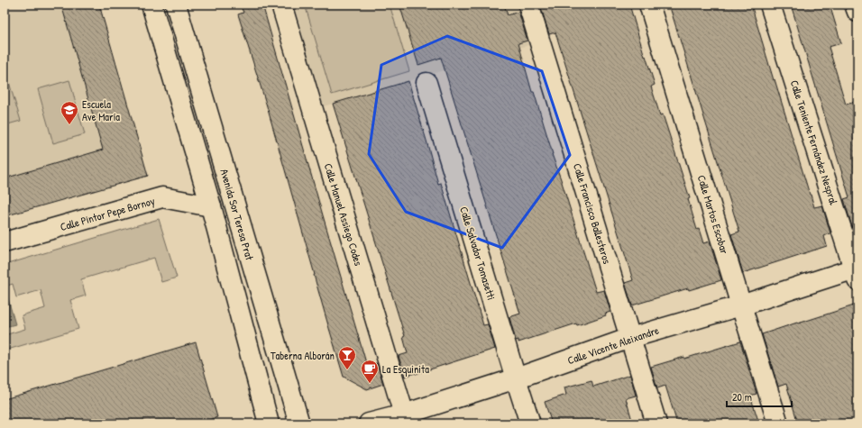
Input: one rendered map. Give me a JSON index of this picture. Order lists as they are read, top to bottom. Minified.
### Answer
{"streets":{"street":["Calle Teniente Fernández Nespral","Calle Pintor Pepe Bornoy","Calle Francisco Ballesteros","Avenida Sor Teresa Prat","Calle Manuel Assiego Codes","Calle Martos Escobar","Calle Salvador Tomasetti","Calle Vicente Aleixandre"]},"crossings":[["Calle Teniente Fernández Nespral","Calle Vicente Aleixandre"],["Calle Francisco Ballesteros","Calle Vicente Aleixandre"],["Calle Manuel Assiego Codes","Calle Vicente Aleixandre"],["Calle Martos Escobar","Calle Vicente Aleixandre"],["Calle Salvador Tomasetti","Calle Vicente Aleixandre"]],"places":{"school or university":["Escuela Ave María"],"bar":["Taberna Alborán"],"cafe":["La Esquinita"]},"scale_bar":"20 m"}
